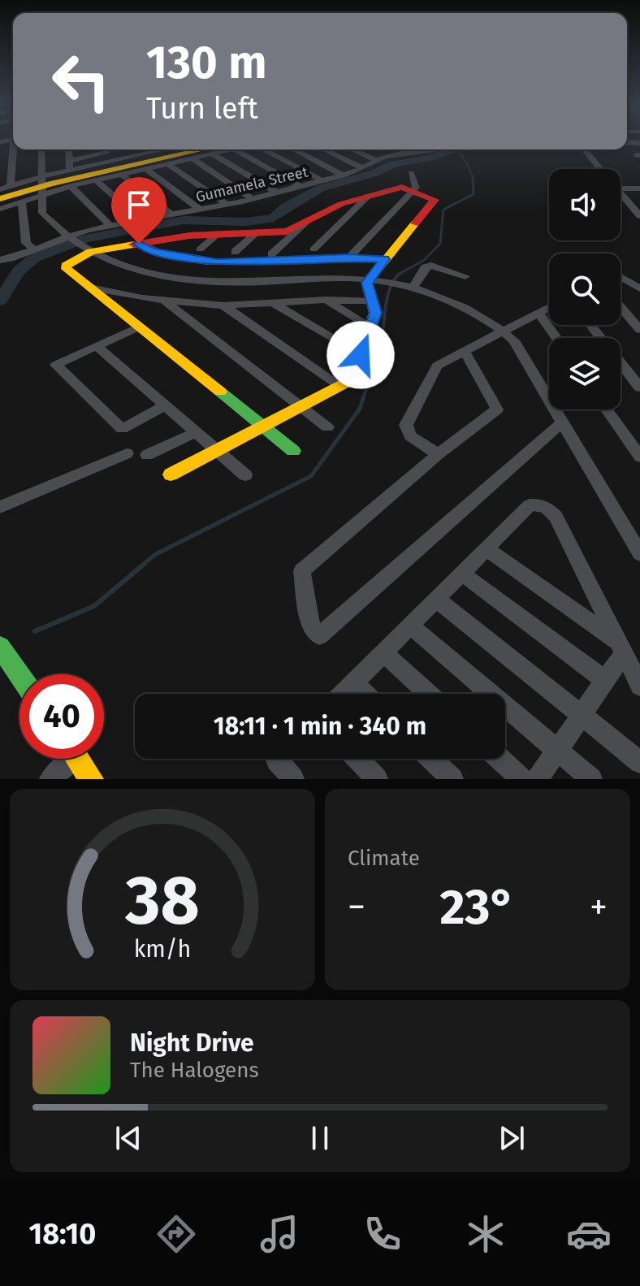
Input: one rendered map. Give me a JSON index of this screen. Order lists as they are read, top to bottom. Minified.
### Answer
{"streets":{"street":["Gumamela Street"]},"page":{"turn":["130 m","Turn left"],"limit":"40","trip":"18:11 · 1 min · 340 m","tile":"Climate","heat":["−","23°","+"],"song":["Night Drive","The Halogens"],"tabs":"18:10","gauge":["38","km/h"]}}
